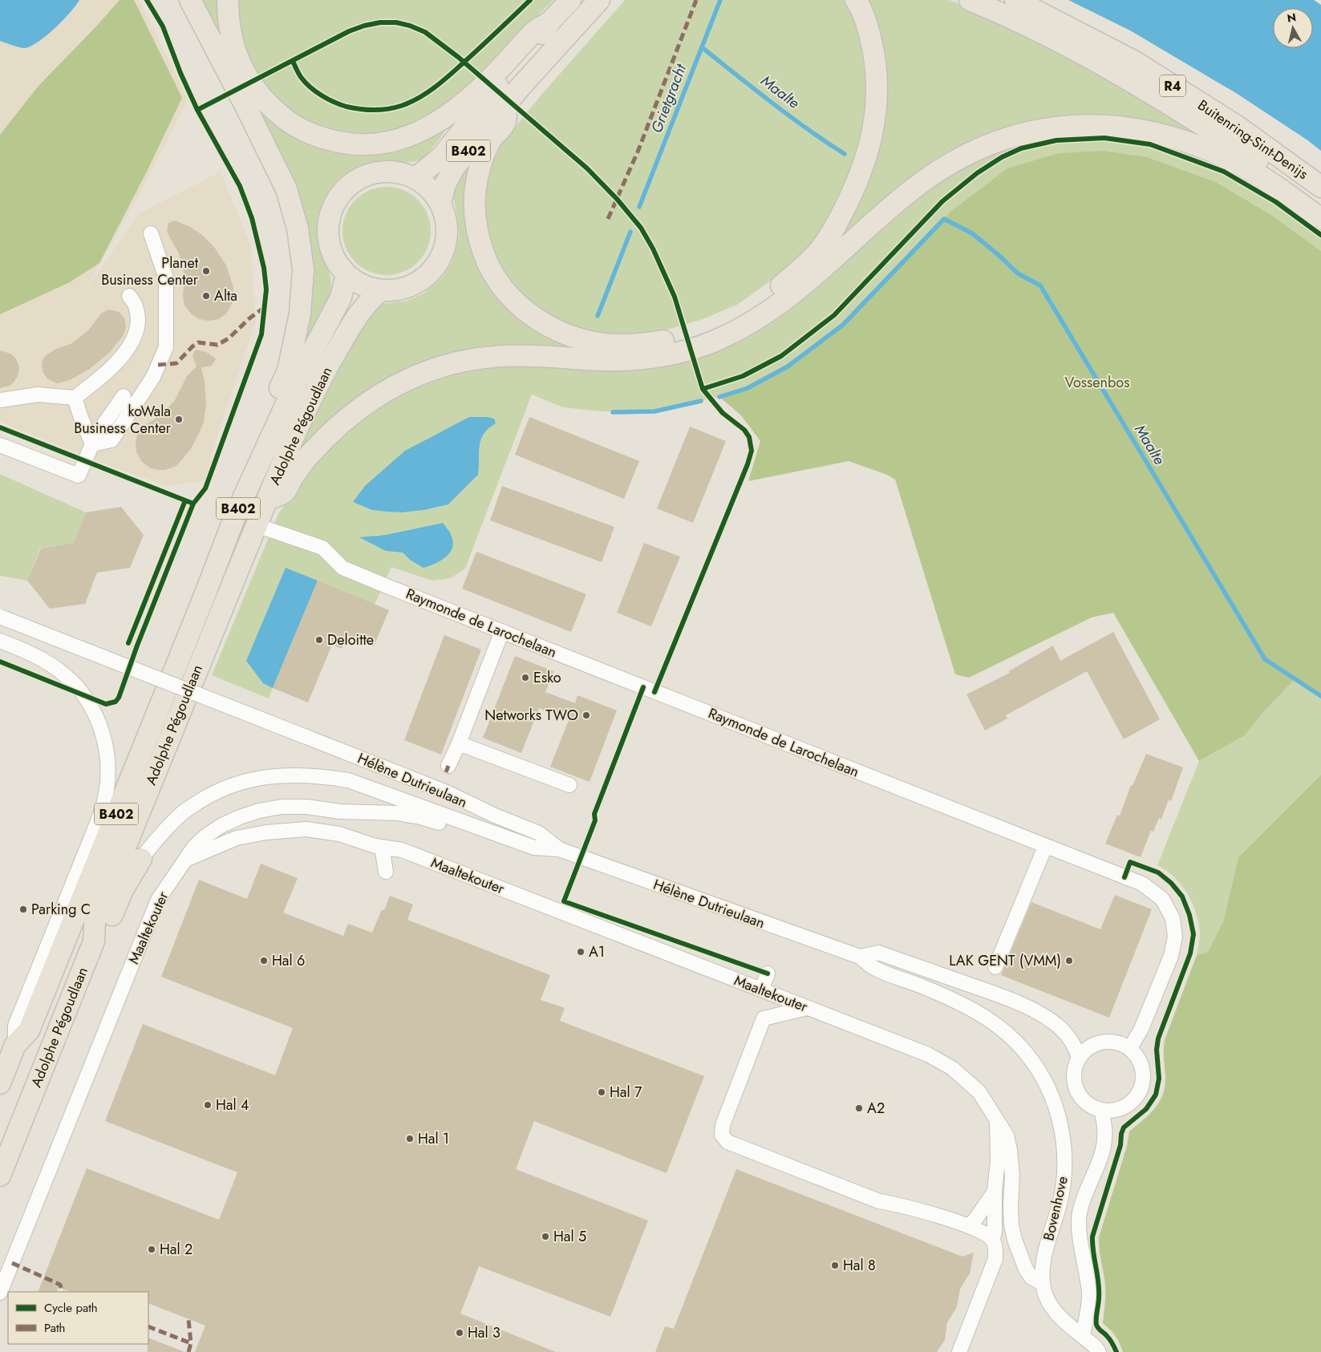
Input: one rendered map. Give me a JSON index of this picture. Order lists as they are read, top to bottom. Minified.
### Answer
{"streets":{"highway":["R4","Buitenring-Sint-Denijs","B402","Adolphe Pégoudlaan"],"street":["Raymonde de Larochelaan","Hélène Dutrieulaan","Maaltekouter","Bovenhove"]},"crossings":[["B402","Adolphe Pégoudlaan"],["Adolphe Pégoudlaan","Raymonde de Larochelaan"],["Hélène Dutrieulaan","Bovenhove"],["Maaltekouter","Bovenhove"]],"water":["Maalte","Grietgracht"],"parks":["Vossenbos"],"places":["Planet Business Center","Alta","koWala Business Center","Deloitte","Esko","Networks TWO","Parking C","A1","Hal 6","LAK GENT (VMM)","Hal 7","Hal 4","A2","Hal 1","Hal 5","Hal 2","Hal 8","Hal 3"],"legend":["Cycle path","Path"],"north":"top"}
